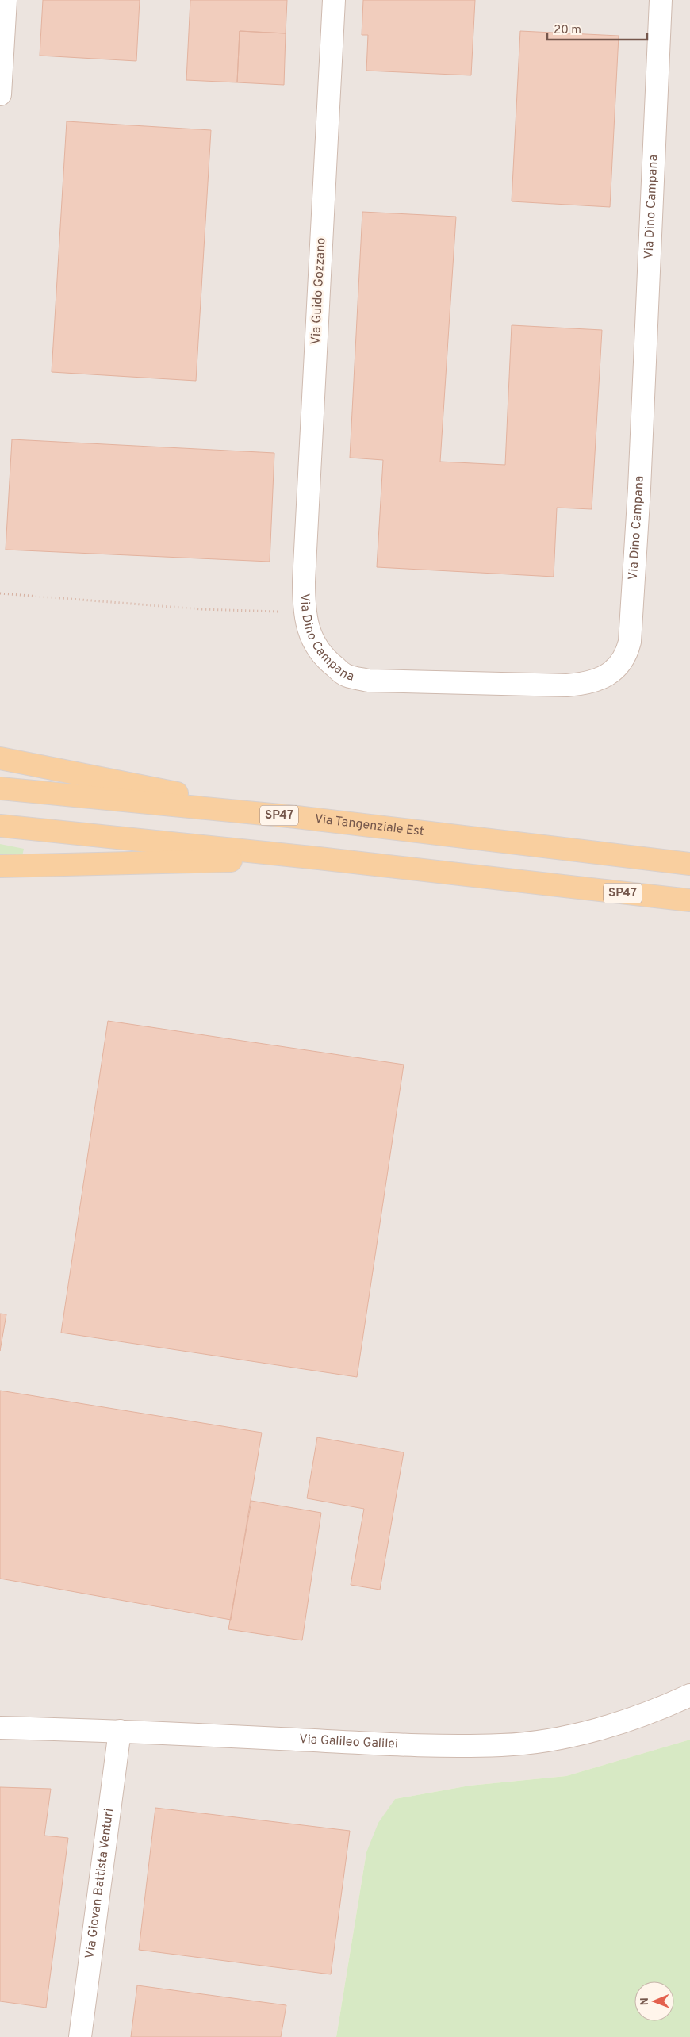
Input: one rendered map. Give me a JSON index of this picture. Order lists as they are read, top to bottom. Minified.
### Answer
{"streets":{"main road":["SP47","Via Tangenziale Est"],"street":["Via Dino Campana","Via Guido Gozzano","Via Galileo Galilei","Via Giovan Battista Venturi"]},"crossings":[["Via Dino Campana","Via Guido Gozzano"],["Via Galileo Galilei","Via Giovan Battista Venturi"]],"scale_bar":"20 m","north":"left"}
